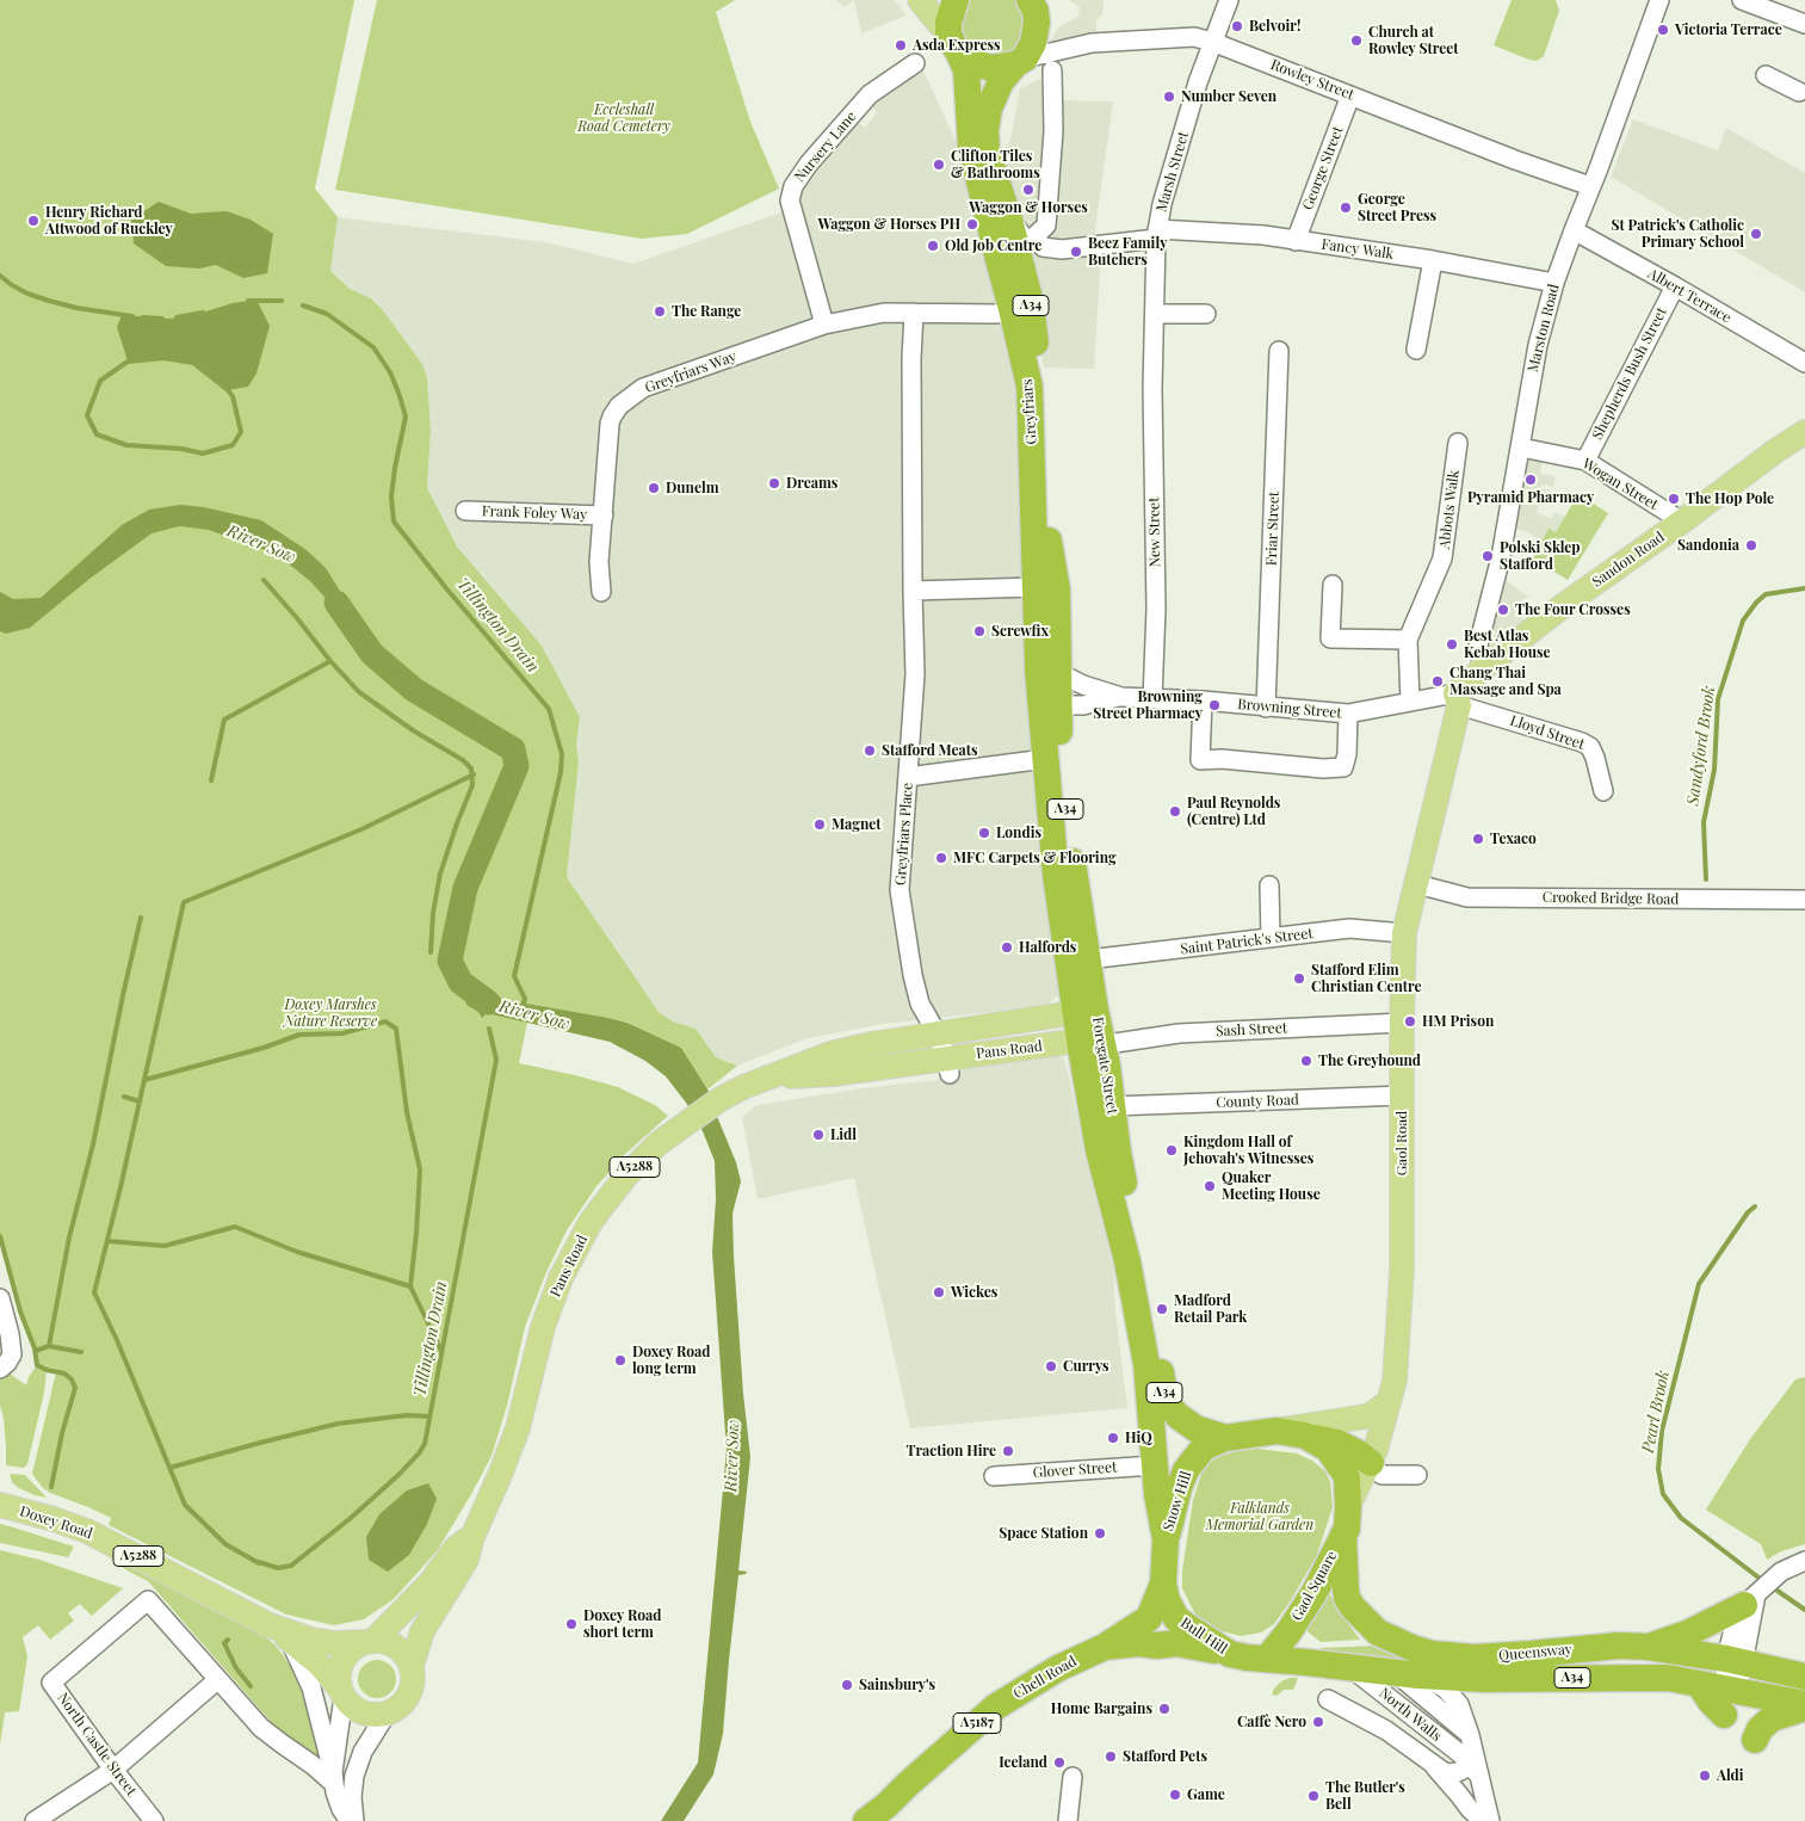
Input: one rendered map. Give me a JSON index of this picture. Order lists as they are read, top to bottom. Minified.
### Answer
{"streets":{"highway":["A34","Greyfriars","Foregate Street","Snow Hill","Gaol Square","Bull Hill","Queensway","Chell Road","A5187"],"main road":["Sandon Road","Pans Road","Gaol Road","A5288","Doxey Road"],"street":["Rowley Street","Nursery Lane","George Street","Marsh Street","Fancy Walk","Albert Terrace","Marston Road","Greyfriars Way","Shepherds Bush Street","Wogan Street","Abbots Walk","Frank Foley Way","Friar Street","New Street","Browning Street","Lloyd Street","Greyfriars Place","Crooked Bridge Road","Saint Patrick's Street","Sash Street","County Road","Glover Street","North Walls","North Castle Street"]},"crossings":[["Rowley Street","George Street"],["Rowley Street","Marsh Street"],["Rowley Street","A34"],["Rowley Street","Marston Road"],["Rowley Street","Greyfriars"],["Nursery Lane","Greyfriars Way"],["George Street","Fancy Walk"],["Marsh Street","Fancy Walk"],["Marsh Street","New Street"],["Fancy Walk","Marston Road"],["Fancy Walk","Greyfriars"],["Albert Terrace","Marston Road"],["Albert Terrace","Shepherds Bush Street"],["A34","Greyfriars"],["A34","Foregate Street"],["A34","Gaol Road"],["A34","Glover Street"],["A34","Snow Hill"],["A34","Gaol Square"],["A34","Bull Hill"],["A34","Queensway"],["A34","Chell Road"],["A34","A5187"],["Marston Road","Wogan Street"],["Marston Road","Sandon Road"],["Greyfriars Way","Frank Foley Way"],["Greyfriars Way","Greyfriars Place"],["Shepherds Bush Street","Wogan Street"],["Greyfriars","Browning Street"],["Greyfriars","Foregate Street"],["Wogan Street","Sandon Road"],["Abbots Walk","Browning Street"],["Friar Street","Browning Street"],["New Street","Browning Street"],["Sandon Road","Browning Street"],["Sandon Road","Lloyd Street"],["Sandon Road","Gaol Road"],["Browning Street","Lloyd Street"],["Browning Street","Foregate Street"],["Browning Street","Gaol Road"],["Lloyd Street","Gaol Road"],["Greyfriars Place","Pans Road"],["Crooked Bridge Road","Gaol Road"],["Saint Patrick's Street","Foregate Street"],["Saint Patrick's Street","Gaol Road"],["Sash Street","Pans Road"],["Sash Street","Foregate Street"],["Sash Street","Gaol Road"],["Pans Road","Foregate Street"],["Pans Road","A5288"],["Pans Road","Doxey Road"],["Foregate Street","County Road"],["Foregate Street","Gaol Road"],["Foregate Street","Glover Street"],["Foregate Street","Snow Hill"],["Foregate Street","Gaol Square"],["Foregate Street","Bull Hill"],["Foregate Street","Queensway"],["Foregate Street","Chell Road"],["Foregate Street","A5187"],["County Road","Gaol Road"],["Gaol Road","Snow Hill"],["Gaol Road","Gaol Square"],["Gaol Road","Bull Hill"],["Gaol Road","Queensway"],["Gaol Road","Chell Road"],["Gaol Road","A5187"],["A5288","Doxey Road"],["Snow Hill","Gaol Square"],["Snow Hill","Bull Hill"],["Snow Hill","Queensway"],["Snow Hill","Chell Road"],["Snow Hill","A5187"],["Gaol Square","Bull Hill"],["Gaol Square","Queensway"],["Gaol Square","Chell Road"],["Gaol Square","A5187"],["Bull Hill","Queensway"],["Bull Hill","Chell Road"],["Bull Hill","A5187"],["Queensway","Chell Road"],["Queensway","North Walls"],["Queensway","A5187"],["Chell Road","A5187"]],"water":["River Sow","Tillington Drain","Sandyford Brook","Pearl Brook"],"parks":["Eccleshall Road Cemetery","Doxey Marshes Nature Reserve","Falklands Memorial Garden"],"places":["Belvoir!","Victoria Terrace","Church at Rowley Street","Asda Express","Number Seven","Clifton Tiles & Bathrooms","Waggon & Horses","George Street Press","Henry Richard Attwood of Ruckley","Waggon & Horses PH","St Patrick's Catholic Primary School","Old Job Centre","Beez Family Butchers","The Range","Pyramid Pharmacy","Dreams","Dunelm","The Hop Pole","Sandonia","Polski Sklep Stafford","The Four Crosses","Screwfix","Best Atlas Kebab House","Chang Thai Massage and Spa","Browning Street Pharmacy","Stafford Meats","Paul Reynolds (Centre) Ltd","Magnet","Londis","Texaco","MFC Carpets & Flooring","Halfords","Stafford Elim Christian Centre","HM Prison","The Greyhound","Lidl","Kingdom Hall of Jehovah's Witnesses","Quaker Meeting House","Wickes","Madford Retail Park","Doxey Road long term","Currys","HiQ","Traction Hire","Space Station","Doxey Road short term","Sainsbury's","Home Bargains","Caffè Nero","Stafford Pets","Iceland","Aldi","Game","The Butler's Bell"]}
